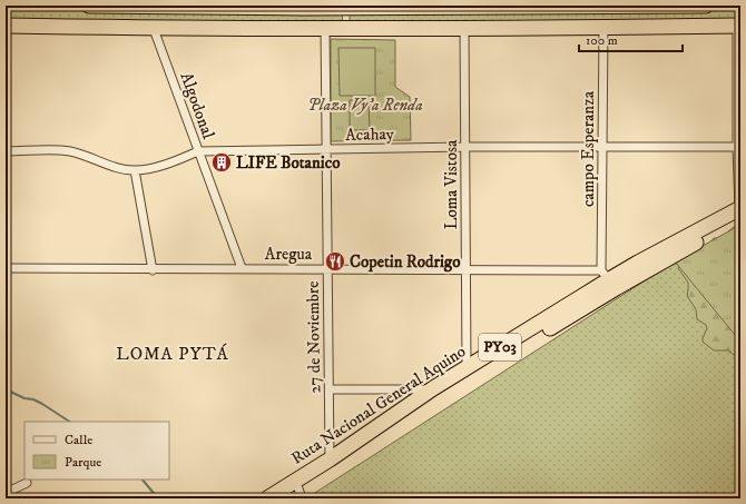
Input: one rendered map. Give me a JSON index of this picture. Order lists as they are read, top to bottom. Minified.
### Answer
{"streets":{"highway":["PY03","Ruta Nacional General Aquino"],"street":["Algodonal","Acahay","campo Esperanza","Loma Vistosa","Aregua","27 de Noviembre"]},"crossings":[["Algodonal","Acahay"],["Algodonal","Aregua"],["Acahay","campo Esperanza"],["Acahay","Loma Vistosa"],["Acahay","27 de Noviembre"],["campo Esperanza","Aregua"],["campo Esperanza","Ruta Nacional General Aquino"],["Loma Vistosa","Aregua"],["Loma Vistosa","Ruta Nacional General Aquino"],["Aregua","27 de Noviembre"],["Aregua","Ruta Nacional General Aquino"],["27 de Noviembre","Ruta Nacional General Aquino"]],"districts":["LOMA PYTÁ"],"parks":["Plaza Vy'a Renda"],"places":{"building":["LIFE Botanico"],"restaurant":["Copetin Rodrigo"]},"legend":["Calle","Parque"],"scale_bar":"100 m"}
